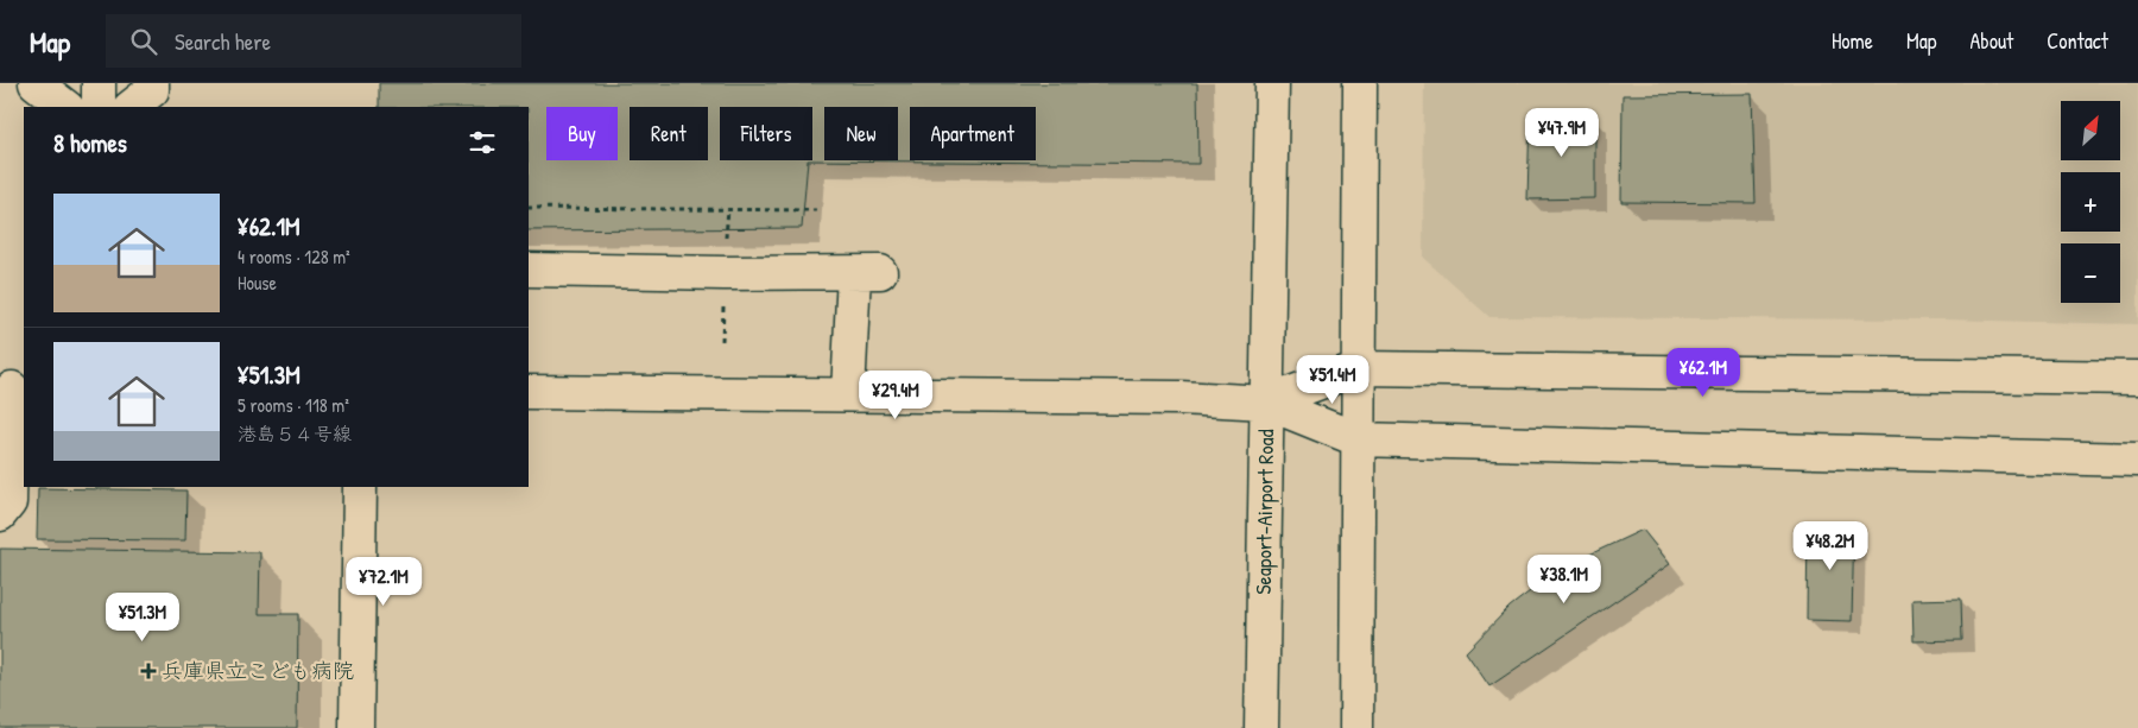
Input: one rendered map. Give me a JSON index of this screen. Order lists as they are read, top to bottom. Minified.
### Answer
{"streets":{"street":["Seaport-Airport Road"]},"places":{"health":["兵庫県立こども病院"]},"north":"top right","page":{"header":"Map","search":"Search here","nav":["Home","Map","About","Contact"],"map_buttons":["+","−"],"chip":["Buy","Rent","Filters","New","Apartment"],"heading":"8 homes","price":["¥47.9M","¥62.1M","¥51.4M","¥29.4M","¥48.2M","¥38.1M","¥72.1M","¥51.3M"],"list":[{"name":"¥62.1M","note":"4 rooms · 128 m² · House"},{"name":"¥51.3M","note":"5 rooms · 118 m² · 港島５４号線"}]}}
